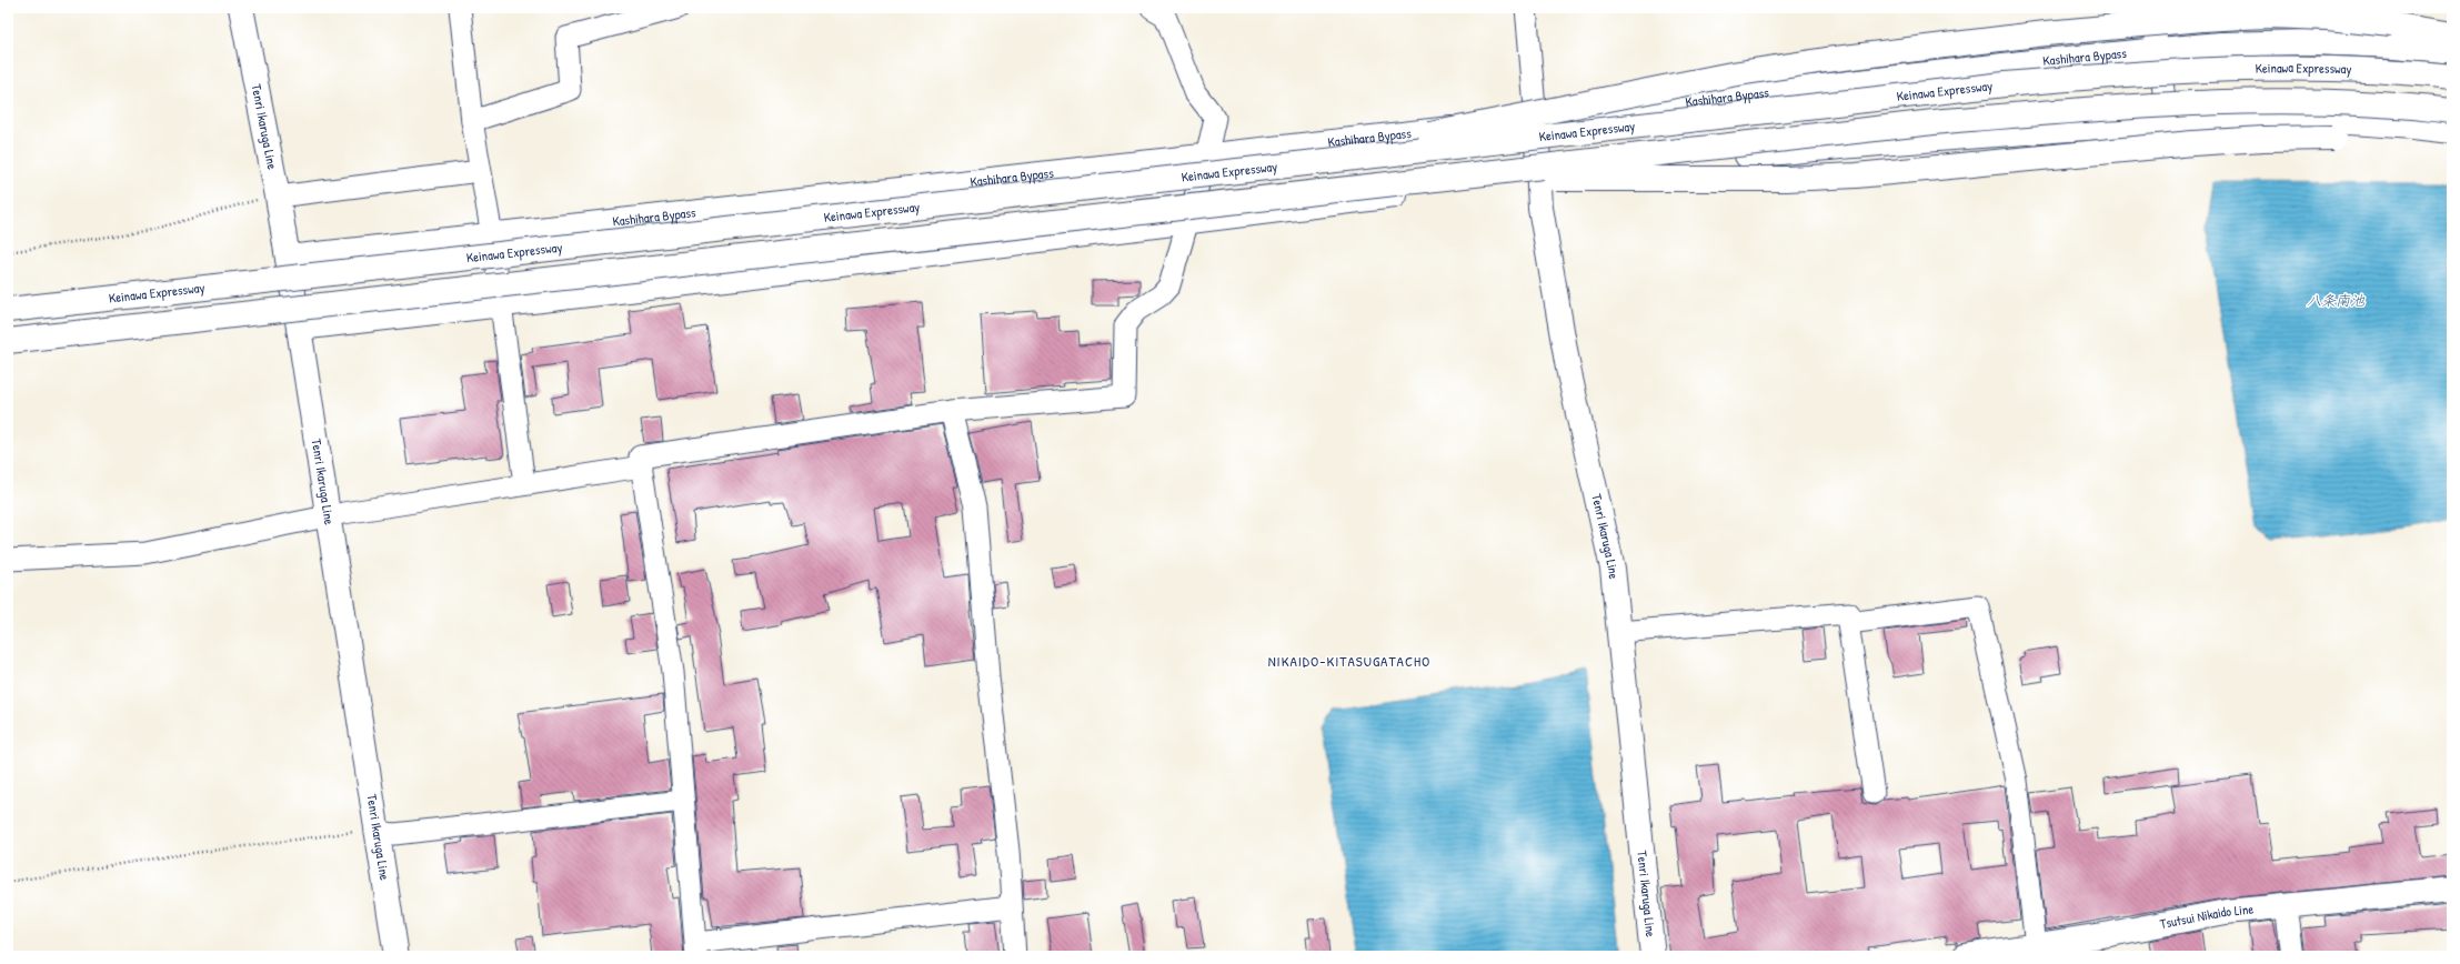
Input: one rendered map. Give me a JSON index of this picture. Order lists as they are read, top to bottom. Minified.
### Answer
{"streets":{"main road":["Kashihara Bypass","Keinawa Expressway","Tenri Ikaruga Line","Tsutsui Nikaido Line"]},"crossings":[["Kashihara Bypass","Tenri Ikaruga Line"]],"districts":["NIKAIDO-KITASUGATACHO"],"water":["八条南池"]}
